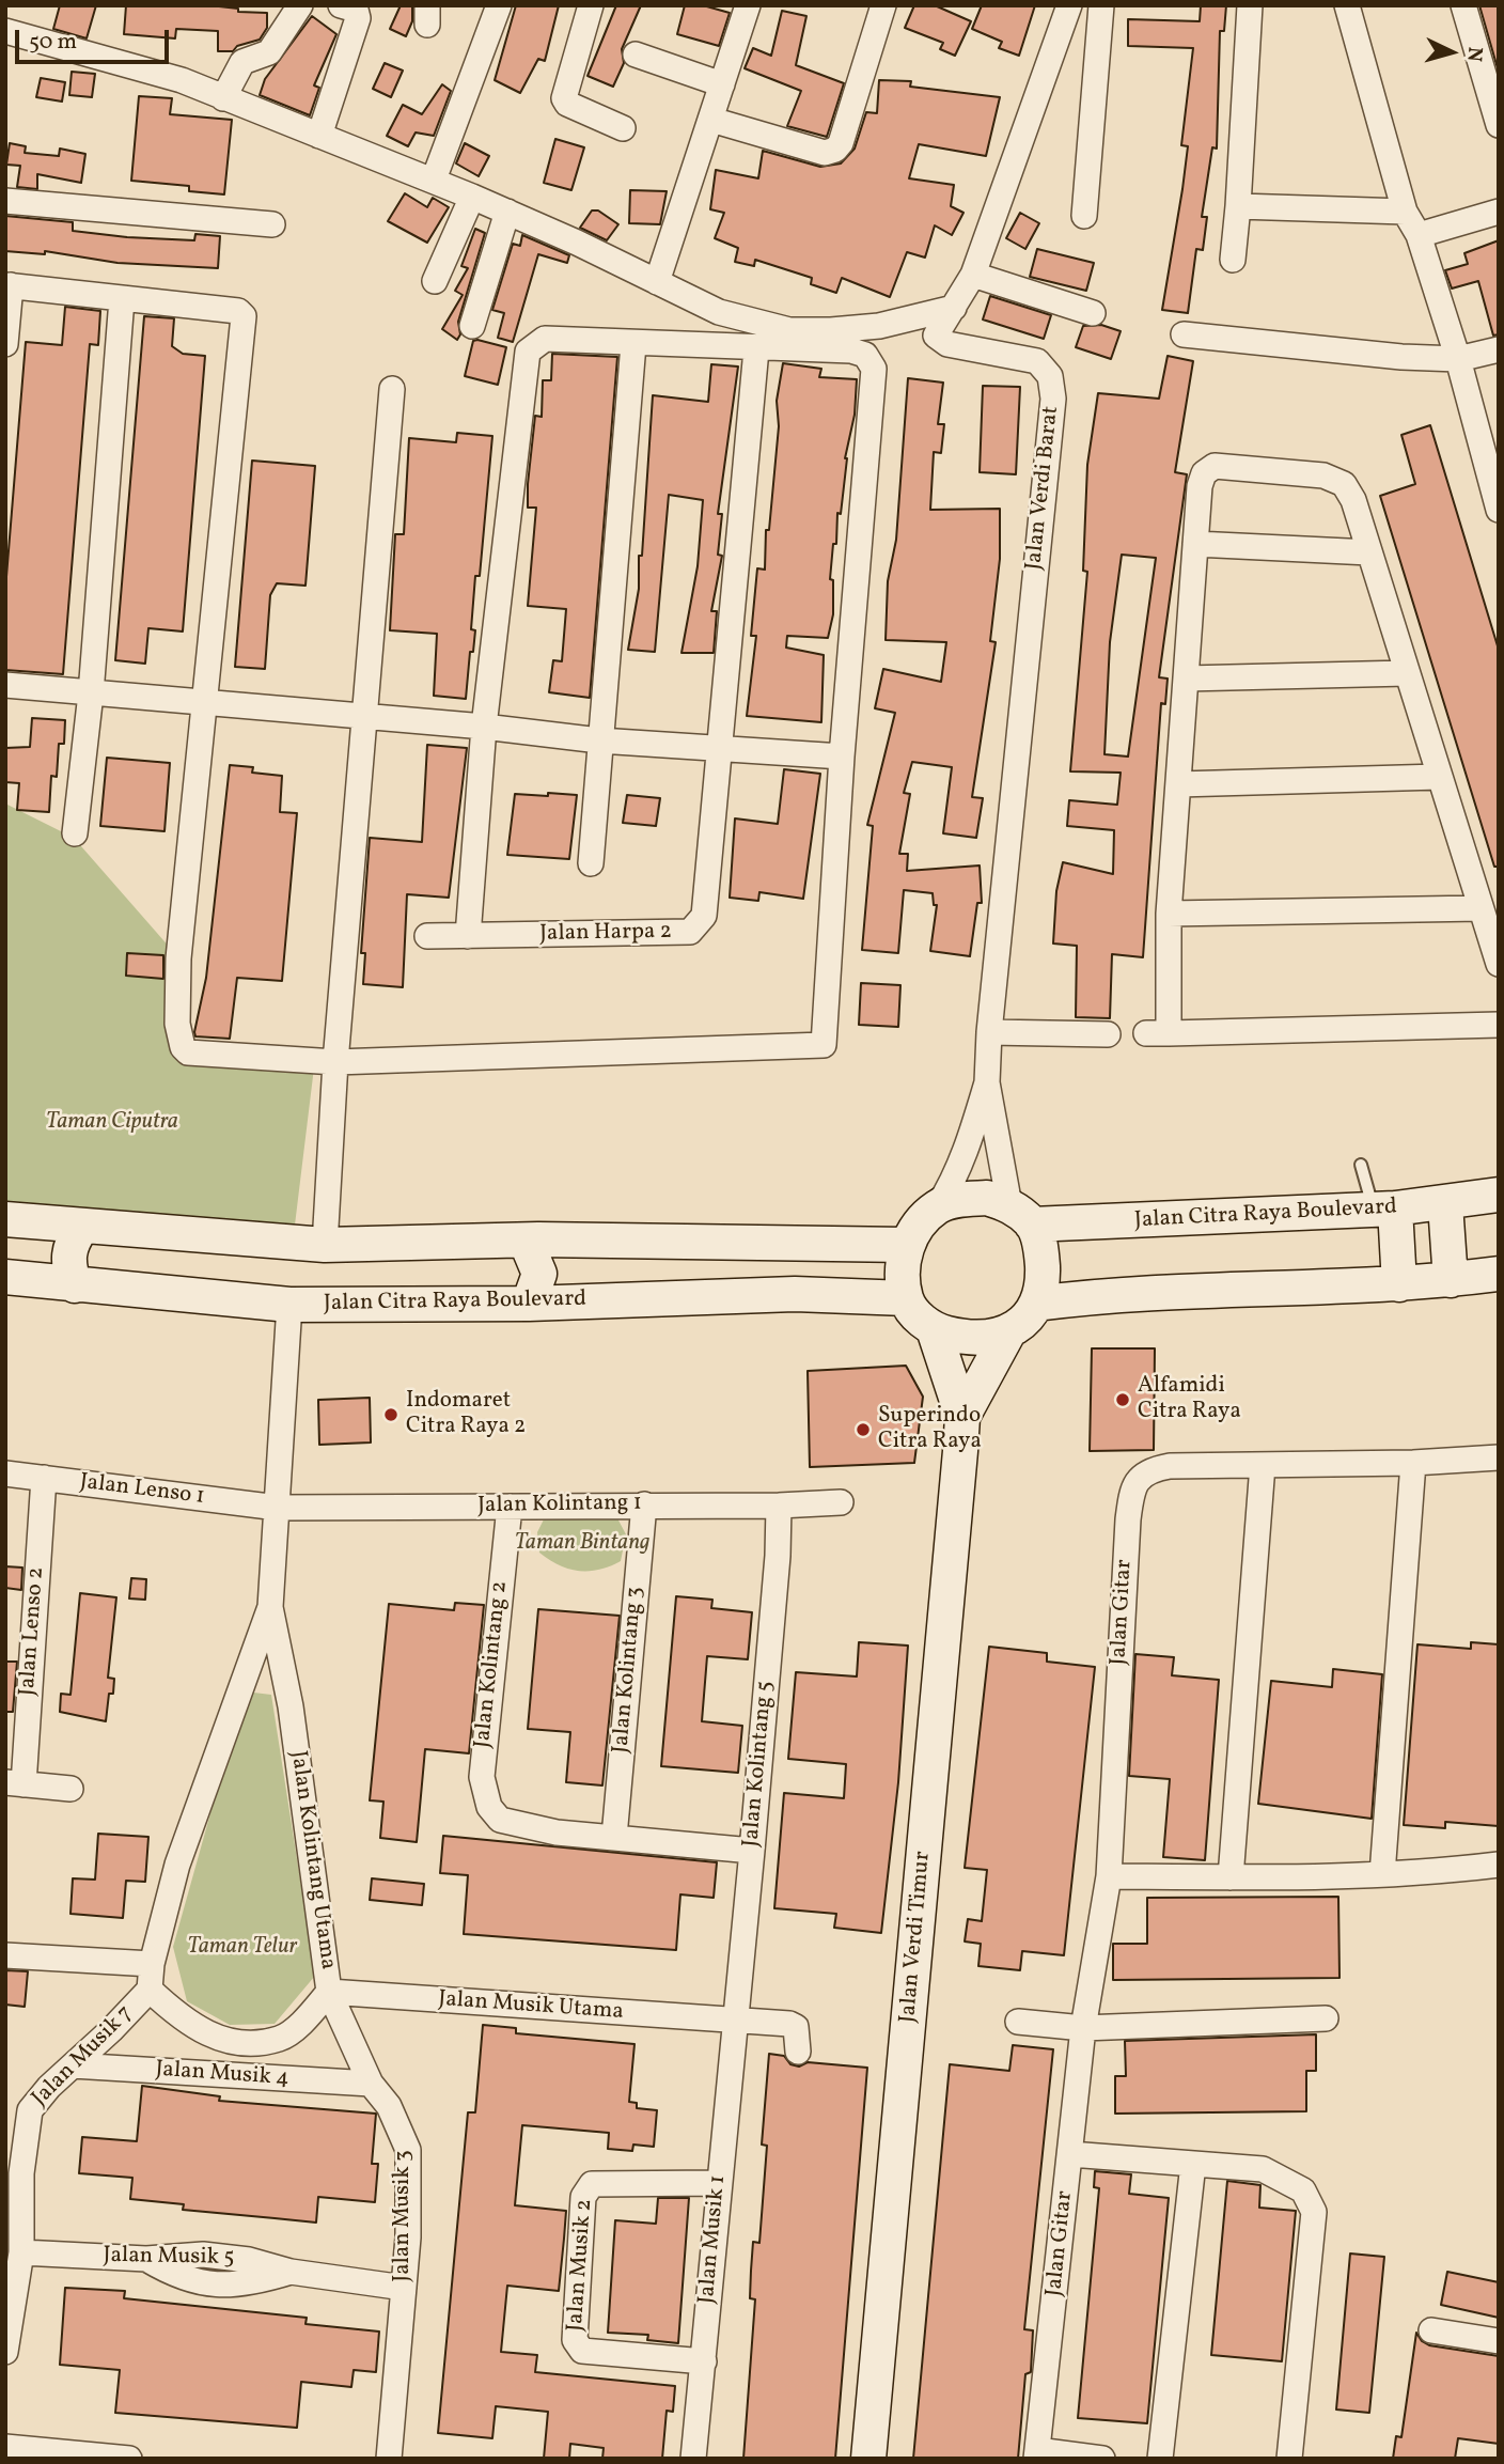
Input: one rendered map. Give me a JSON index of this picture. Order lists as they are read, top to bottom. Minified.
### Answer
{"streets":{"main road":["Jalan Citra Raya Boulevard","Jalan Verdi Timur"],"street":["Jalan Verdi Barat","Jalan Harpa 2","Jalan Lenso 1","Jalan Kolintang 1","Jalan Gitar","Jalan Lenso 2","Jalan Kolintang 2","Jalan Kolintang 3","Jalan Kolintang 5","Jalan Kolintang Utama","Jalan Musik Utama","Jalan Musik 7","Jalan Musik 4","Jalan Musik 3","Jalan Musik 1","Jalan Musik 5","Jalan Musik 2"]},"crossings":[["Jalan Verdi Barat","Jalan Citra Raya Boulevard"],["Jalan Verdi Barat","Jalan Verdi Timur"],["Jalan Citra Raya Boulevard","Jalan Kolintang Utama"],["Jalan Citra Raya Boulevard","Jalan Verdi Timur"],["Jalan Lenso 1","Jalan Kolintang 1"],["Jalan Lenso 1","Jalan Lenso 2"],["Jalan Lenso 1","Jalan Kolintang Utama"],["Jalan Kolintang 1","Jalan Kolintang 2"],["Jalan Kolintang 1","Jalan Kolintang 3"],["Jalan Kolintang 1","Jalan Kolintang 5"],["Jalan Kolintang 1","Jalan Kolintang Utama"],["Jalan Kolintang 2","Jalan Kolintang 3"],["Jalan Kolintang 5","Jalan Musik Utama"],["Jalan Kolintang 5","Jalan Musik 1"],["Jalan Kolintang Utama","Jalan Musik Utama"],["Jalan Kolintang Utama","Jalan Musik 7"],["Jalan Kolintang Utama","Jalan Musik 3"],["Jalan Musik Utama","Jalan Musik 3"],["Jalan Musik Utama","Jalan Musik 1"],["Jalan Musik 7","Jalan Musik 4"],["Jalan Musik 7","Jalan Musik 5"],["Jalan Musik 4","Jalan Musik 3"],["Jalan Musik 3","Jalan Musik 5"],["Jalan Musik 1","Jalan Musik 2"]],"parks":["Taman Ciputra","Taman Bintang","Taman Telur"],"places":["Alfamidi Citra Raya","Indomaret Citra Raya 2","Superindo Citra Raya"],"scale_bar":"50 m","north":"right"}
